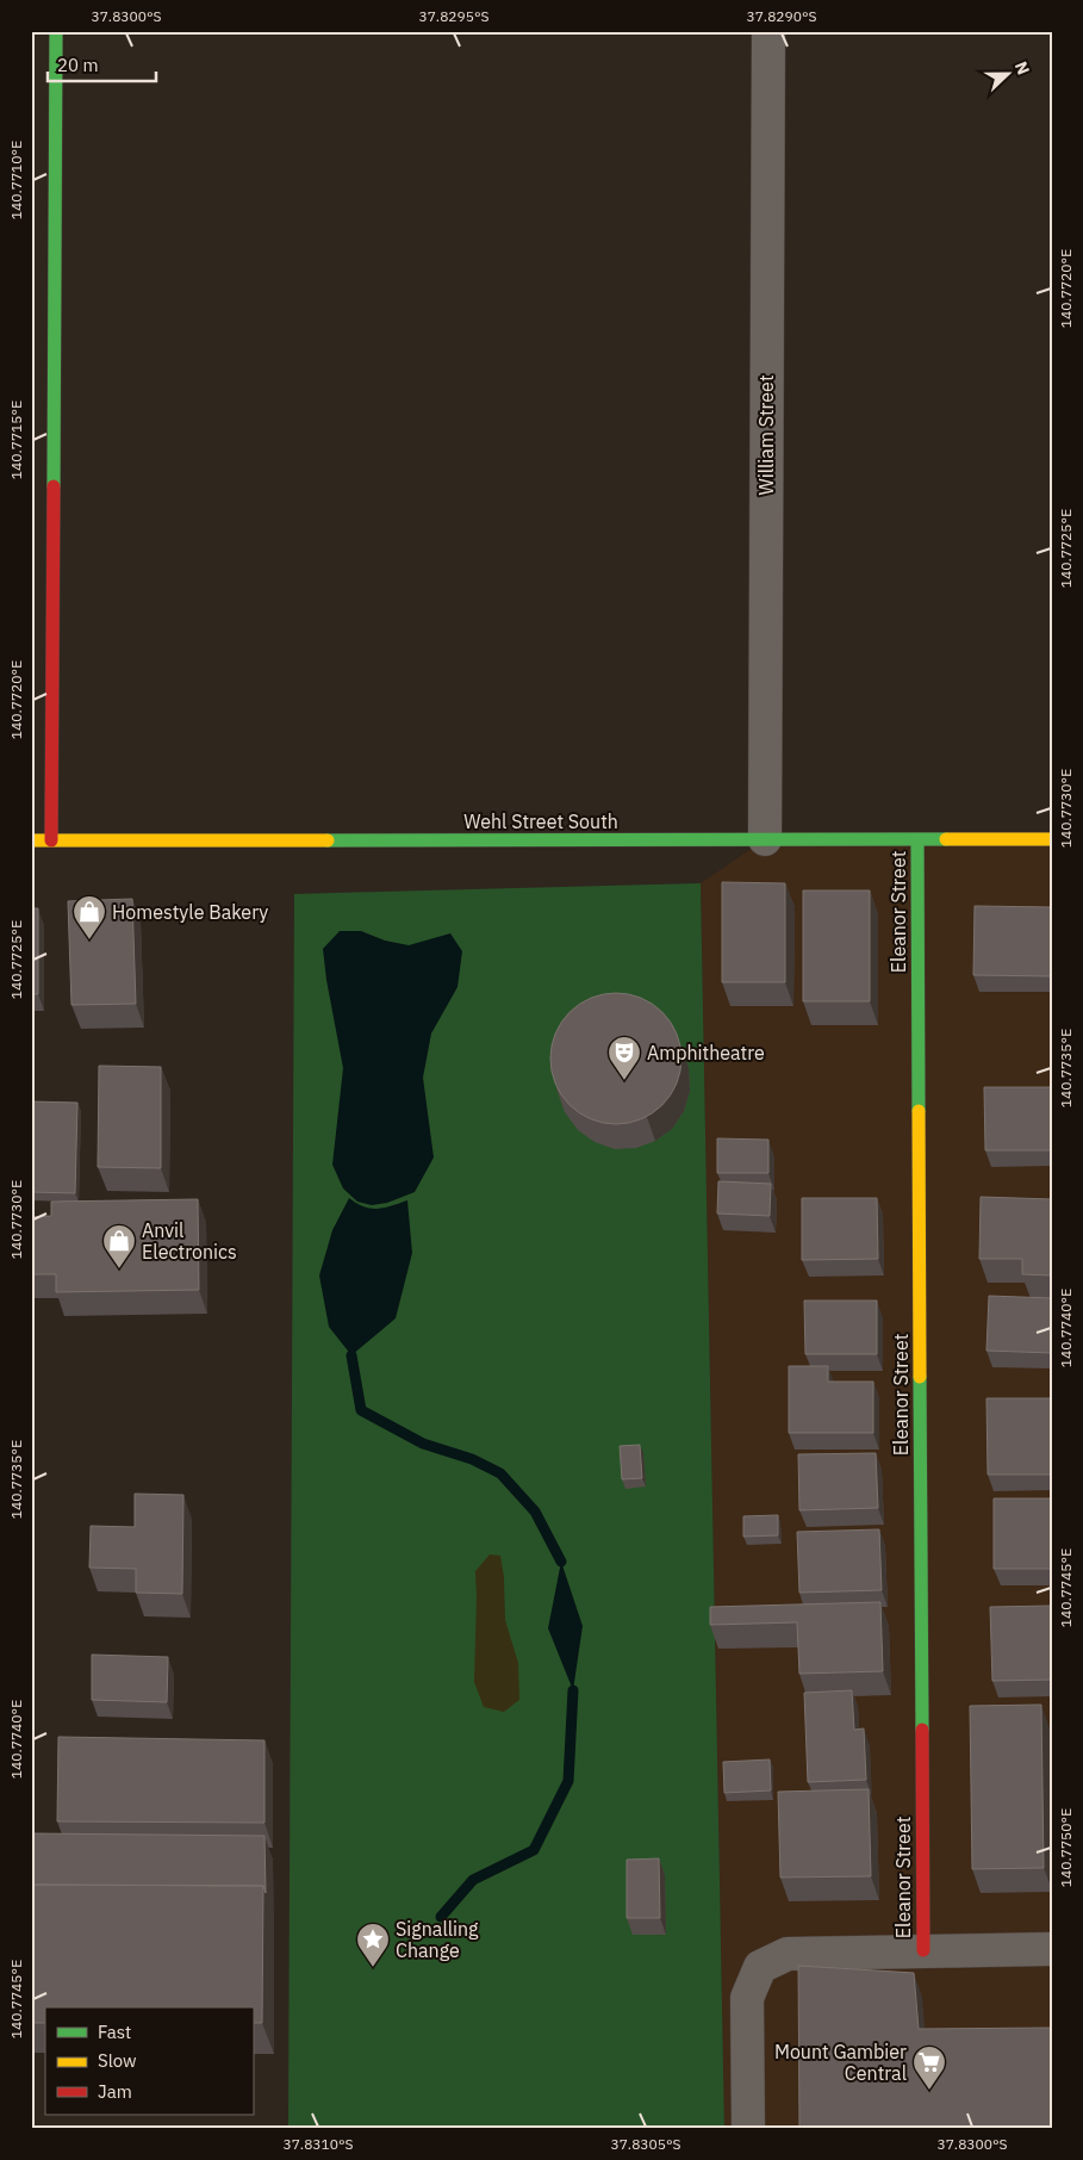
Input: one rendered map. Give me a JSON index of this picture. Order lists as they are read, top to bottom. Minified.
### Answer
{"streets":{"street":["William Street","Wehl Street South","Eleanor Street"]},"crossings":[["William Street","Wehl Street South"],["Wehl Street South","Eleanor Street"]],"places":{"shop":["Homestyle Bakery","Anvil Electronics"],"theatre":["Amphitheatre"],"place":["Signalling Change"],"supermarket":["Mount Gambier Central"]},"legend":["Fast","Slow","Jam"],"scale_bar":"20 m","north":"right","coordinates":["37.8300°S","37.8295°S","37.8290°S","140.7710°E","140.7720°E","140.7715°E","140.7725°E","140.7730°E","140.7735°E","140.7740°E","140.7745°E","140.7750°E","37.8310°S","37.8305°S"]}
